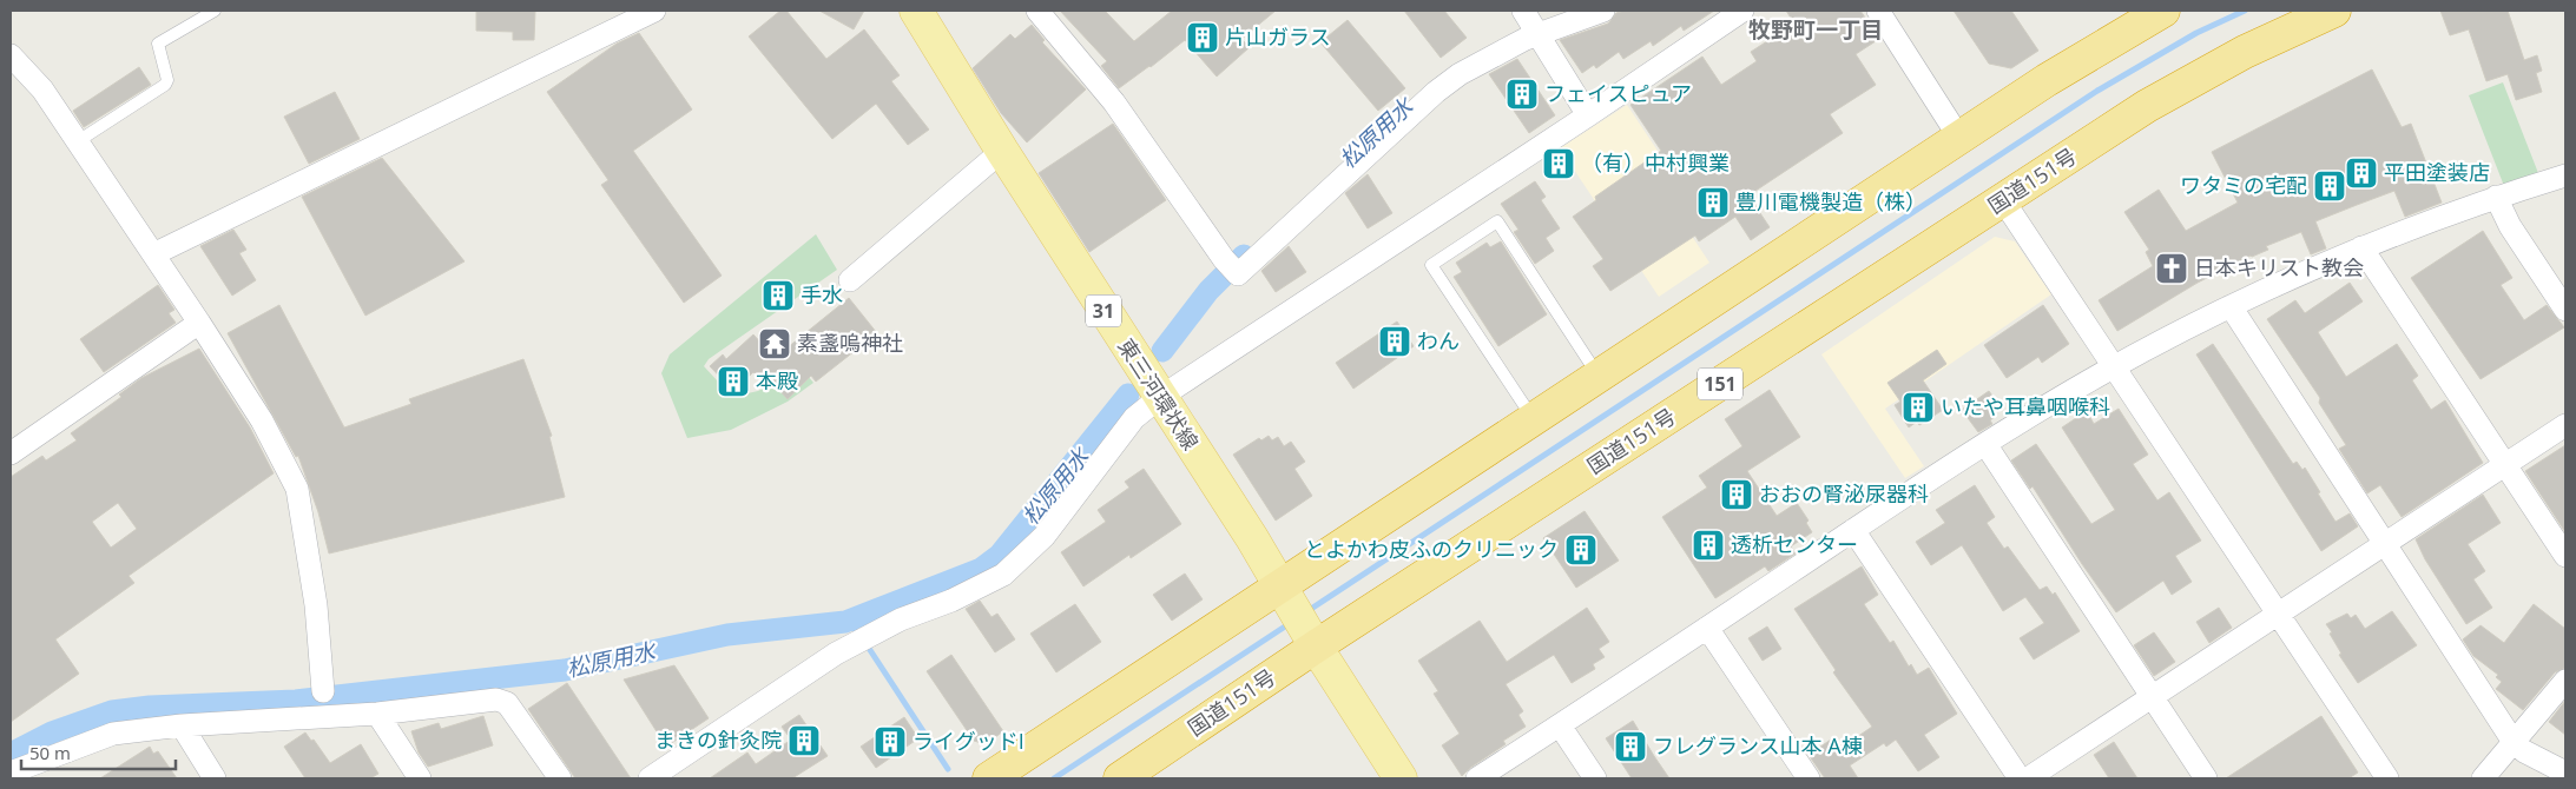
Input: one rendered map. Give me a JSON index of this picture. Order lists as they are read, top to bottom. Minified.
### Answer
{"streets":{"highway":["国道151号","151"],"main road":["31","東三河環状線"]},"crossings":[["国道151号","東三河環状線"]],"districts":["牧野町一丁目"],"water":["松原用水"],"places":{"building":["片山ガラス","フェイスピュア","（有）中村興業","平田塗装店","ワタミの宅配","豊川電機製造（株）","手水","わん","本殿","いたや耳鼻咽喉科","おおの腎泌尿器科","透析センター","とよかわ皮ふのクリニック","まきの針灸院","ライグッドI","フレグランス山本 A棟"],"church":["日本キリスト教会"],"temple":["素盞嗚神社"]},"scale_bar":"50 m"}
